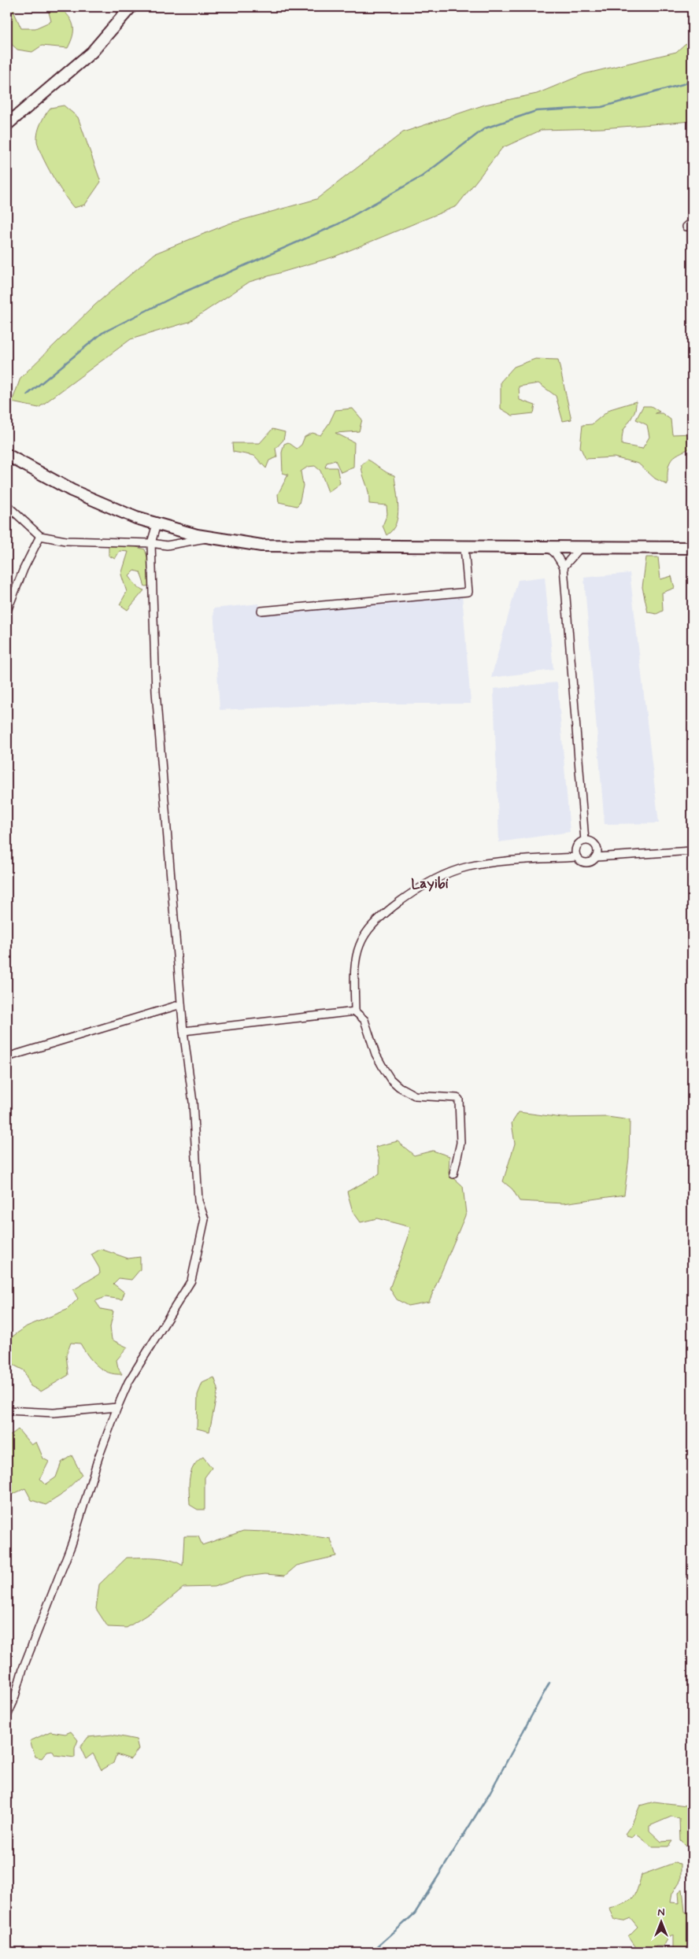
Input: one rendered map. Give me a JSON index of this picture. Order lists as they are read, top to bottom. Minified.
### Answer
{"districts":["Layibi"],"north":"top"}
